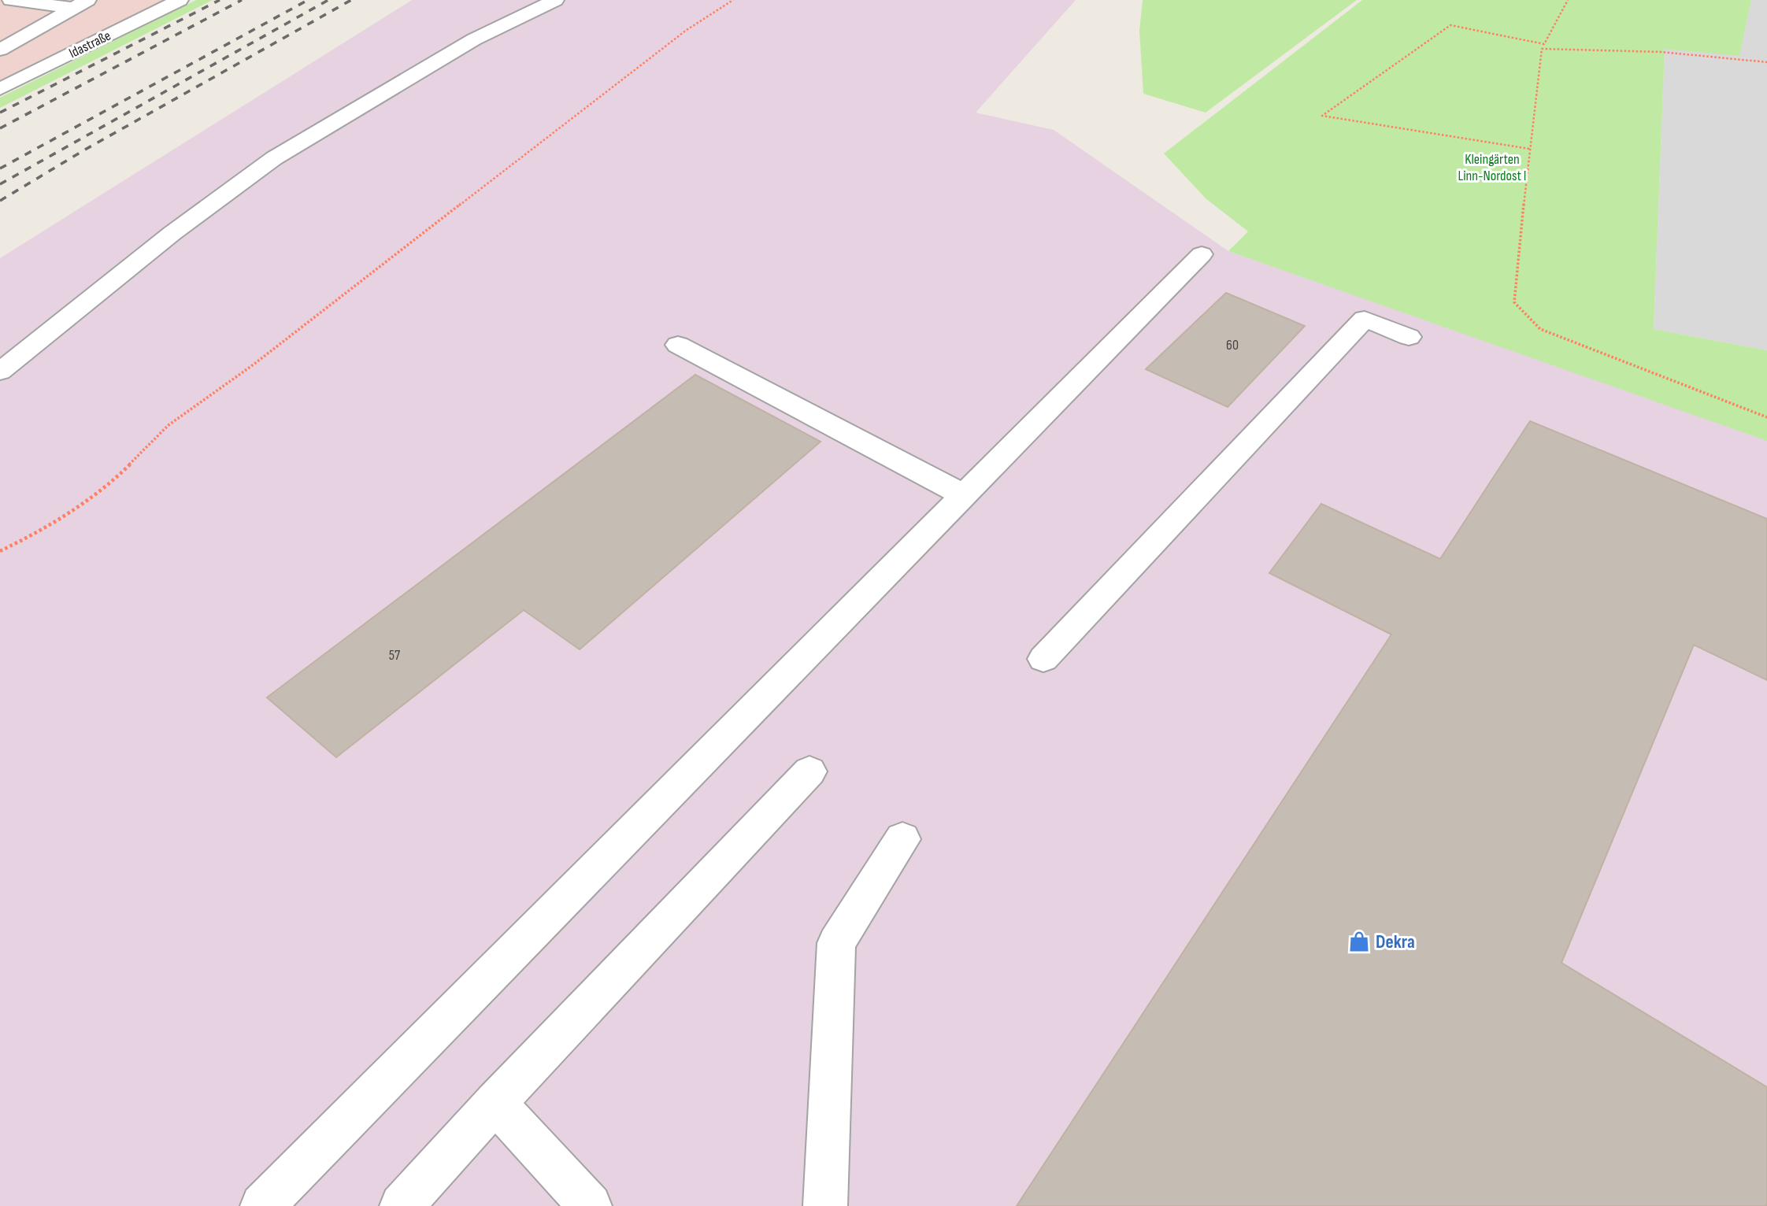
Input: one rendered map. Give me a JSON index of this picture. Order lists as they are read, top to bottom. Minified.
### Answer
{"streets":{"street":["Idastraße"]},"parks":["Kleingärten Linn-Nordost I"],"places":{"shop":["Dekra"]},"house_numbers":["60","57"]}
